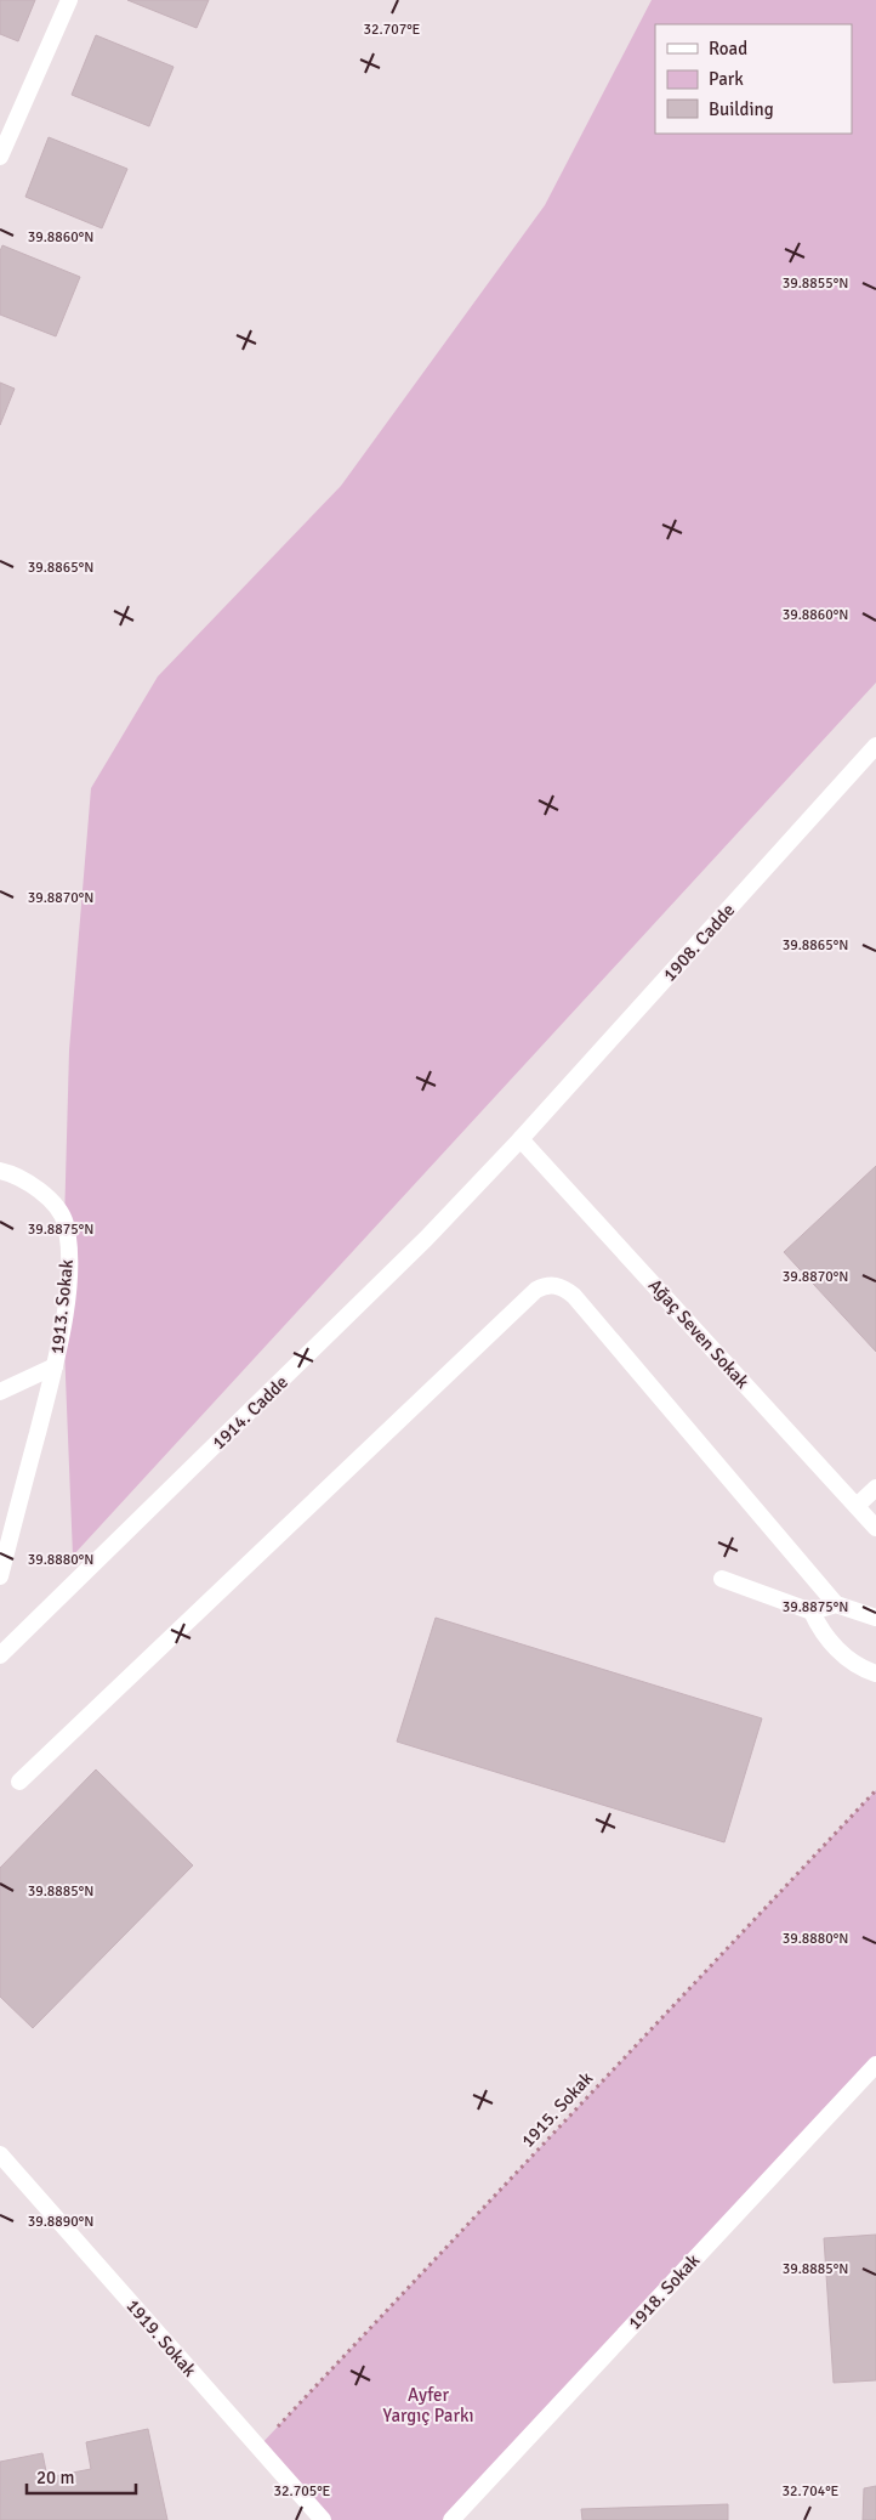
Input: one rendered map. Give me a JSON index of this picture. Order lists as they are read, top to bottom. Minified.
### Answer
{"streets":{"street":["1908. Cadde","1913. Sokak","Ağaç Seven Sokak","1914. Cadde","1918. Sokak","1919. Sokak"],"path":["1915. Sokak"]},"crossings":[["1908. Cadde","Ağaç Seven Sokak"],["1908. Cadde","1914. Cadde"],["Ağaç Seven Sokak","1914. Cadde"],["1915. Sokak","1919. Sokak"]],"parks":["Ayfer Yargıç Parkı"],"legend":["Road","Park","Building"],"scale_bar":"20 m","coordinates":["32.707°E","39.8860°N","39.8855°N","39.8865°N","39.8870°N","39.8875°N","39.8880°N","39.8885°N","39.8890°N","32.705°E","32.704°E"]}
